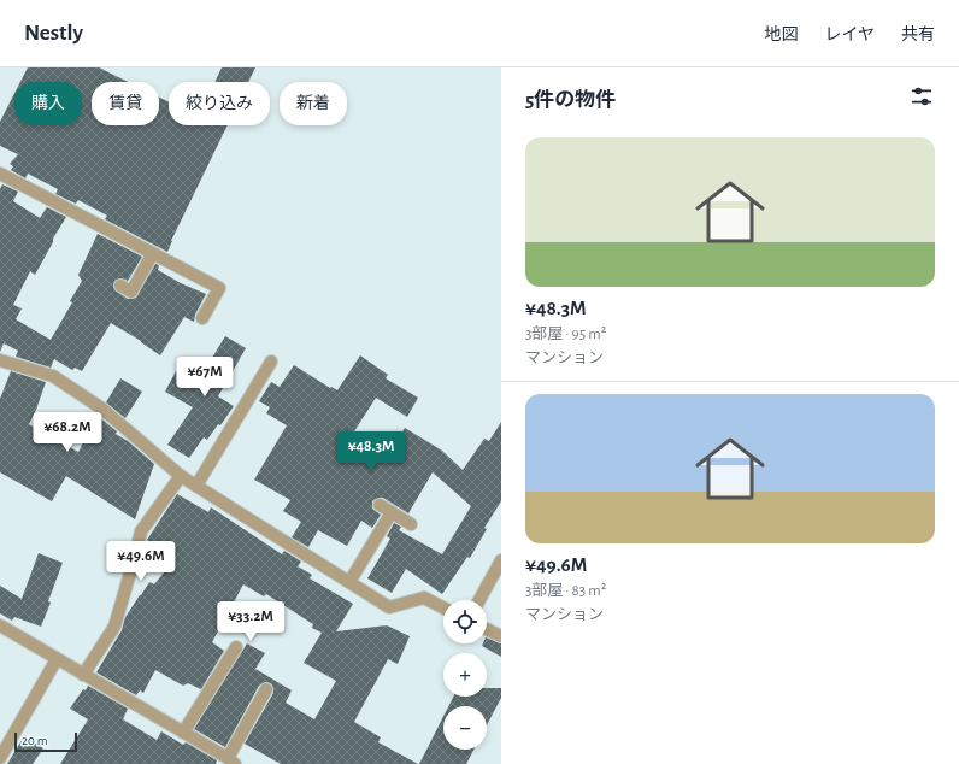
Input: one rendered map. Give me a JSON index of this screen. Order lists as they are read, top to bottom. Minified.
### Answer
{"scale_bar":"20 m","page":{"header":"Nestly","nav":["地図","レイヤ","共有"],"heading":"5件の物件","chip":["購入","賃貸","絞り込み","新着"],"list":[{"name":"¥48.3M","note":"3部屋 · 95 m² · マンション"},{"name":"¥49.6M","note":"3部屋 · 83 m² · マンション"}],"price":["¥67M","¥68.2M","¥48.3M","¥49.6M","¥33.2M"],"map_buttons":["+","−"],"scale":"20 m"}}
